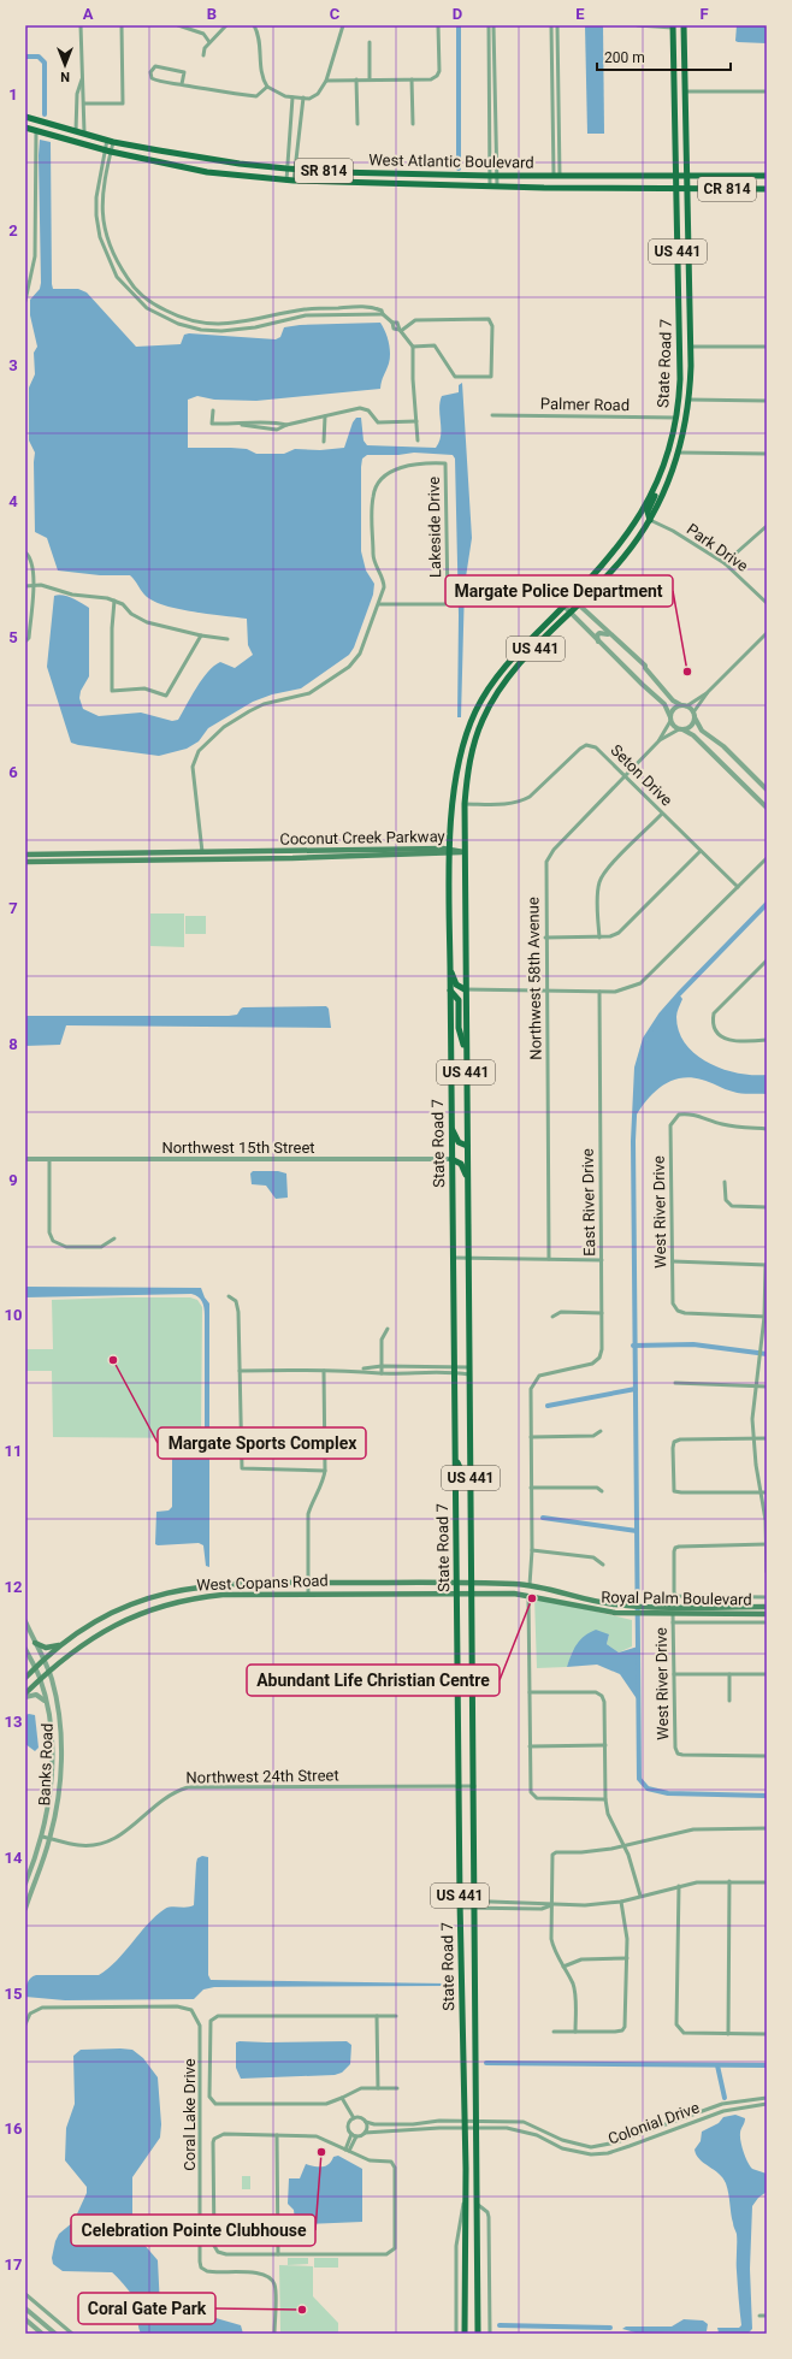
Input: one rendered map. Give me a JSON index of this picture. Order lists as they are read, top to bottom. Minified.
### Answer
{"streets":{"main road":["West Atlantic Boulevard","SR 814","CR 814","US 441","State Road 7","Coconut Creek Parkway","West Copans Road","Royal Palm Boulevard"],"street":["Palmer Road","Lakeside Drive","Park Drive","Seton Drive","Northwest 58th Avenue","Northwest 15th Street","East River Drive","West River Drive","Banks Road","Northwest 24th Street","Coral Lake Drive","Colonial Drive"]},"crossings":[["West Atlantic Boulevard","State Road 7"],["State Road 7","Palmer Road"],["State Road 7","Park Drive"],["State Road 7","Seton Drive"],["State Road 7","Coconut Creek Parkway"],["State Road 7","Northwest 15th Street"],["State Road 7","West Copans Road"],["State Road 7","Royal Palm Boulevard"],["State Road 7","Northwest 24th Street"],["State Road 7","Colonial Drive"],["Lakeside Drive","Coconut Creek Parkway"],["Seton Drive","Northwest 58th Avenue"],["East River Drive","Royal Palm Boulevard"],["West River Drive","Royal Palm Boulevard"],["West Copans Road","Royal Palm Boulevard"],["West Copans Road","Banks Road"],["Banks Road","Northwest 24th Street"]],"places":["Margate Police Department","Margate Sports Complex","Abundant Life Christian Centre","Celebration Pointe Clubhouse","Coral Gate Park"],"scale_bar":"200 m","north":"bottom","grid":{"columns":["A","B","C","D","E","F"],"rows":["1","2","3","4","5","6","7","8","9","10","11","12","13","14","15","16","17"]}}
